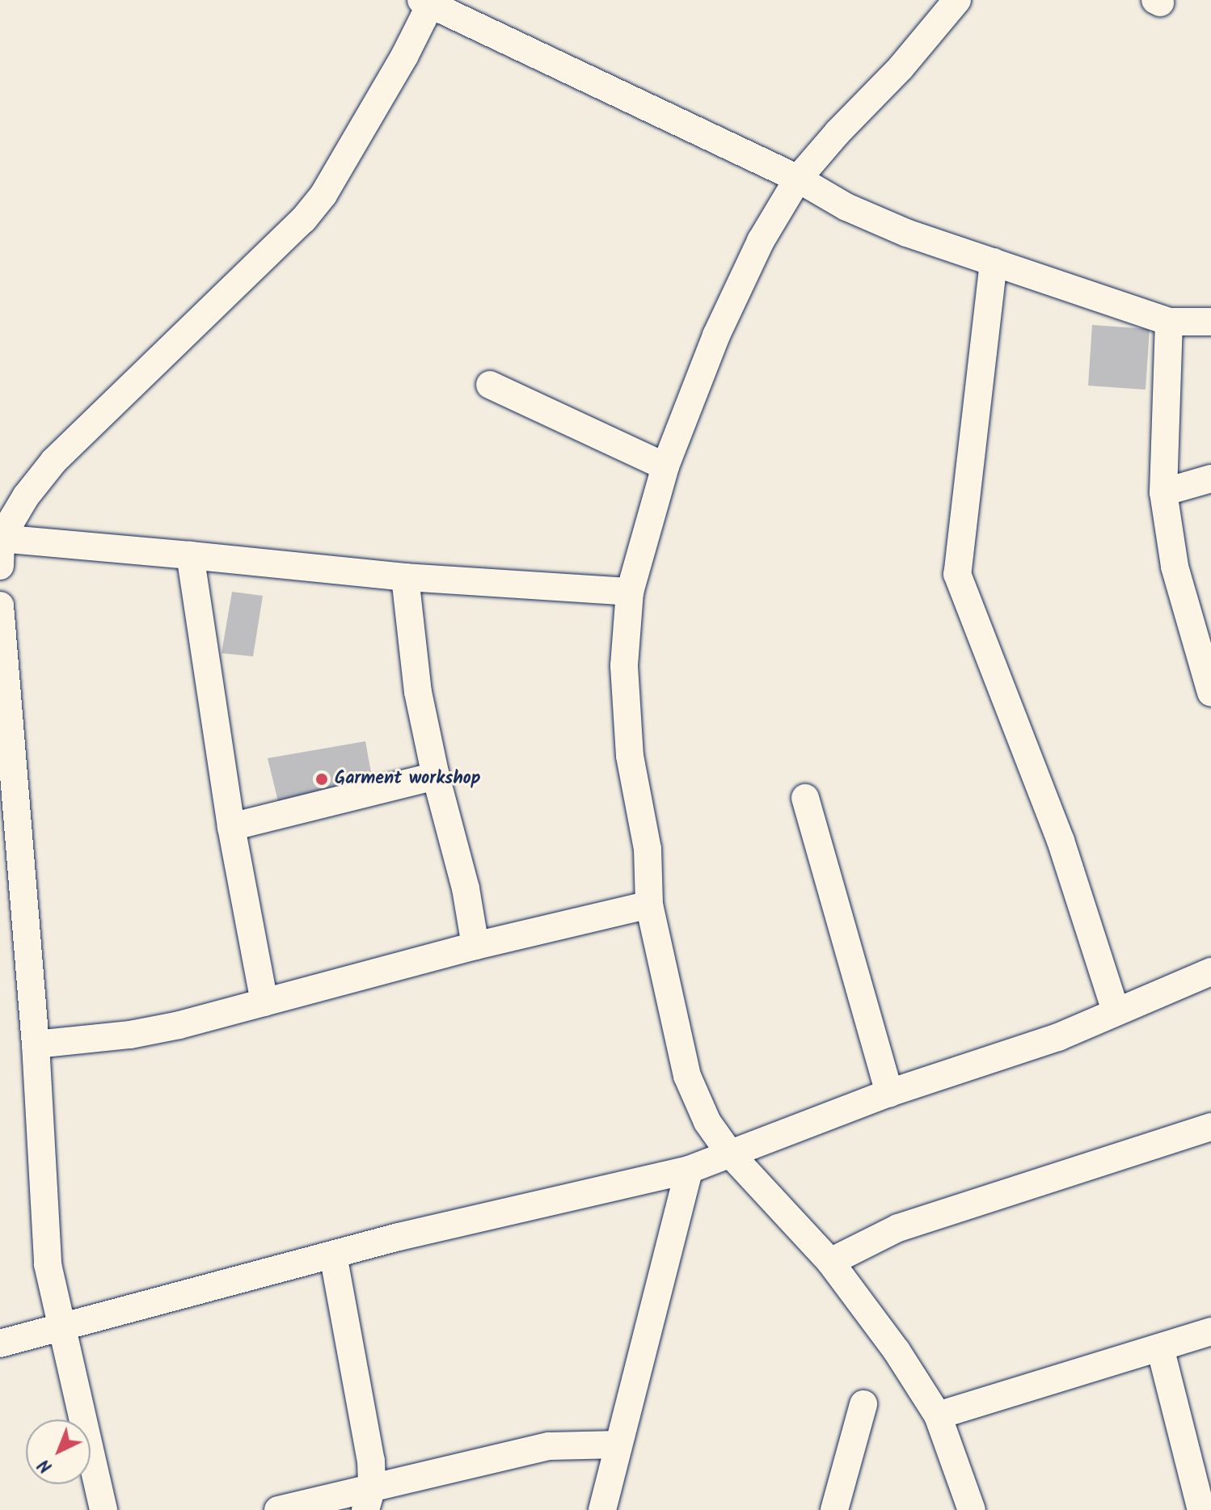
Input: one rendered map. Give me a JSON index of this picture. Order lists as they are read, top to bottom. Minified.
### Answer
{"places":["Garment workshop"],"north":"bottom left"}
